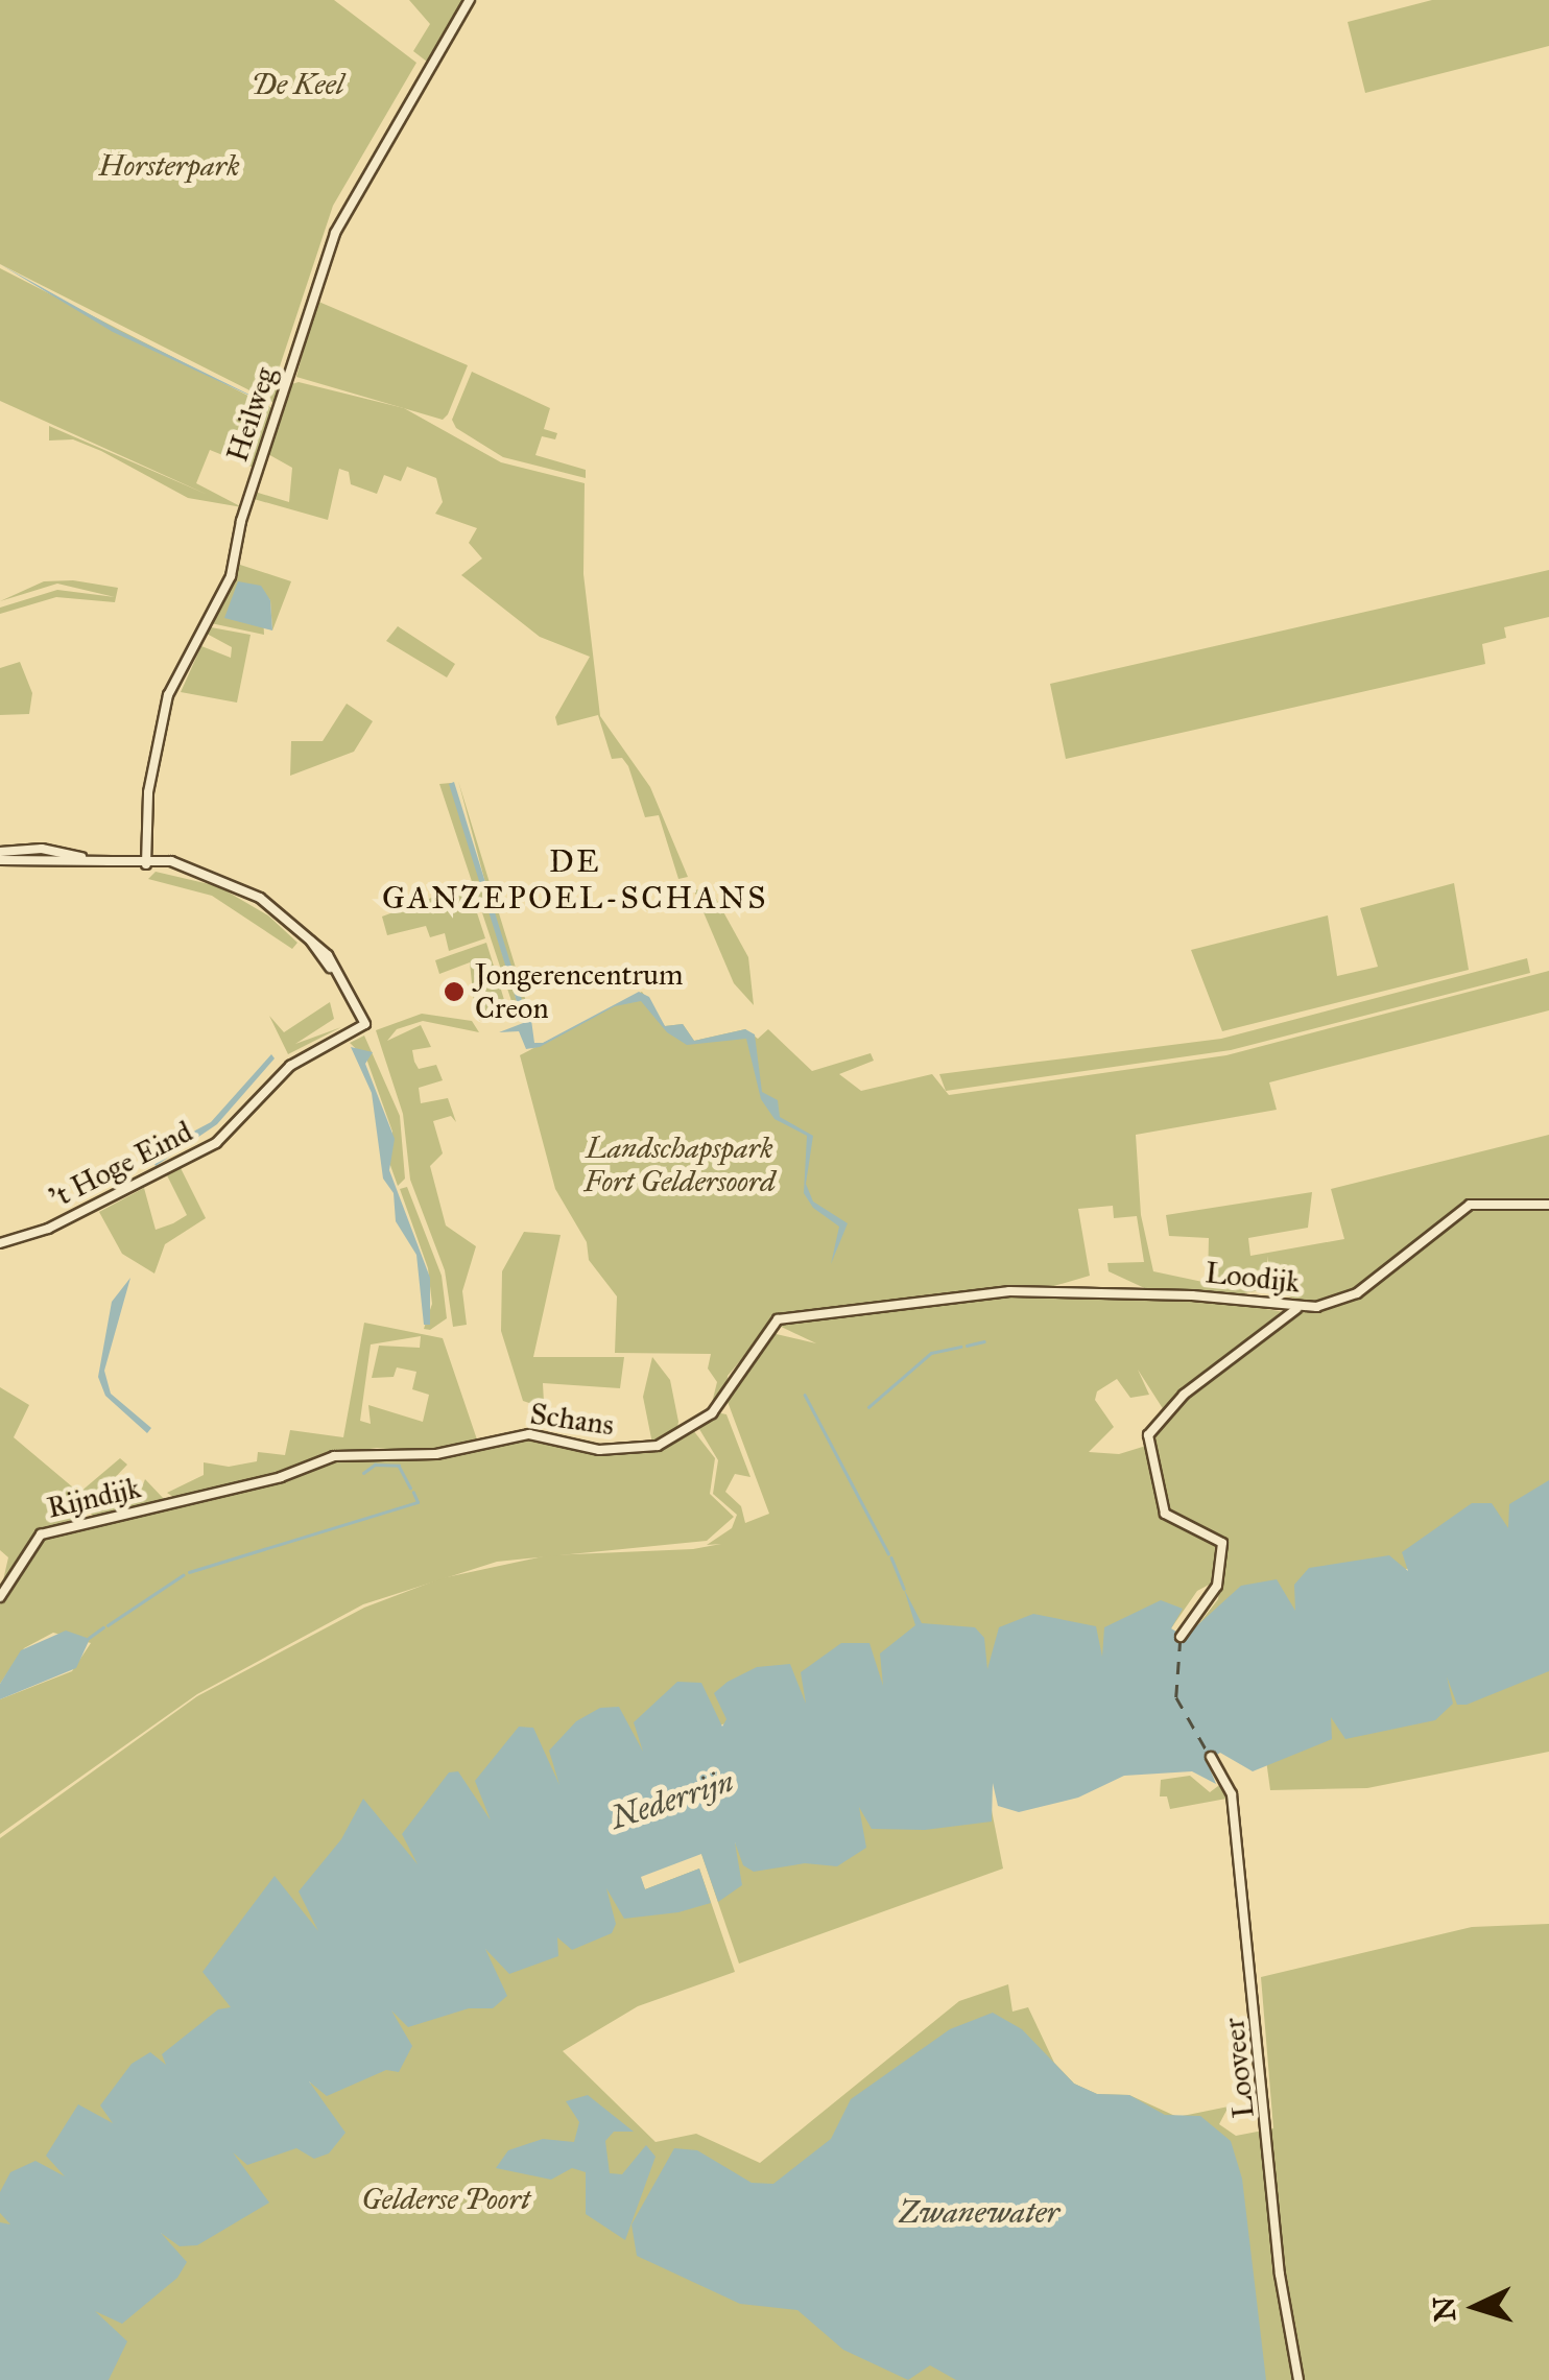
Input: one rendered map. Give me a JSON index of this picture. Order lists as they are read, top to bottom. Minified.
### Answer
{"streets":{"street":["Heilweg","'t Hoge Eind","Loodijk","Schans","Rijndijk","Looveer"]},"crossings":[["Heilweg","'t Hoge Eind"],["Loodijk","Schans"],["Schans","Rijndijk"]],"districts":["DE GANZEPOEL-SCHANS"],"water":["Nederrijn","Zwanewater"],"parks":["De Keel","Horsterpark","Landschapspark Fort Geldersoord","Gelderse Poort"],"places":["Jongerencentrum Creon"],"north":"left"}
